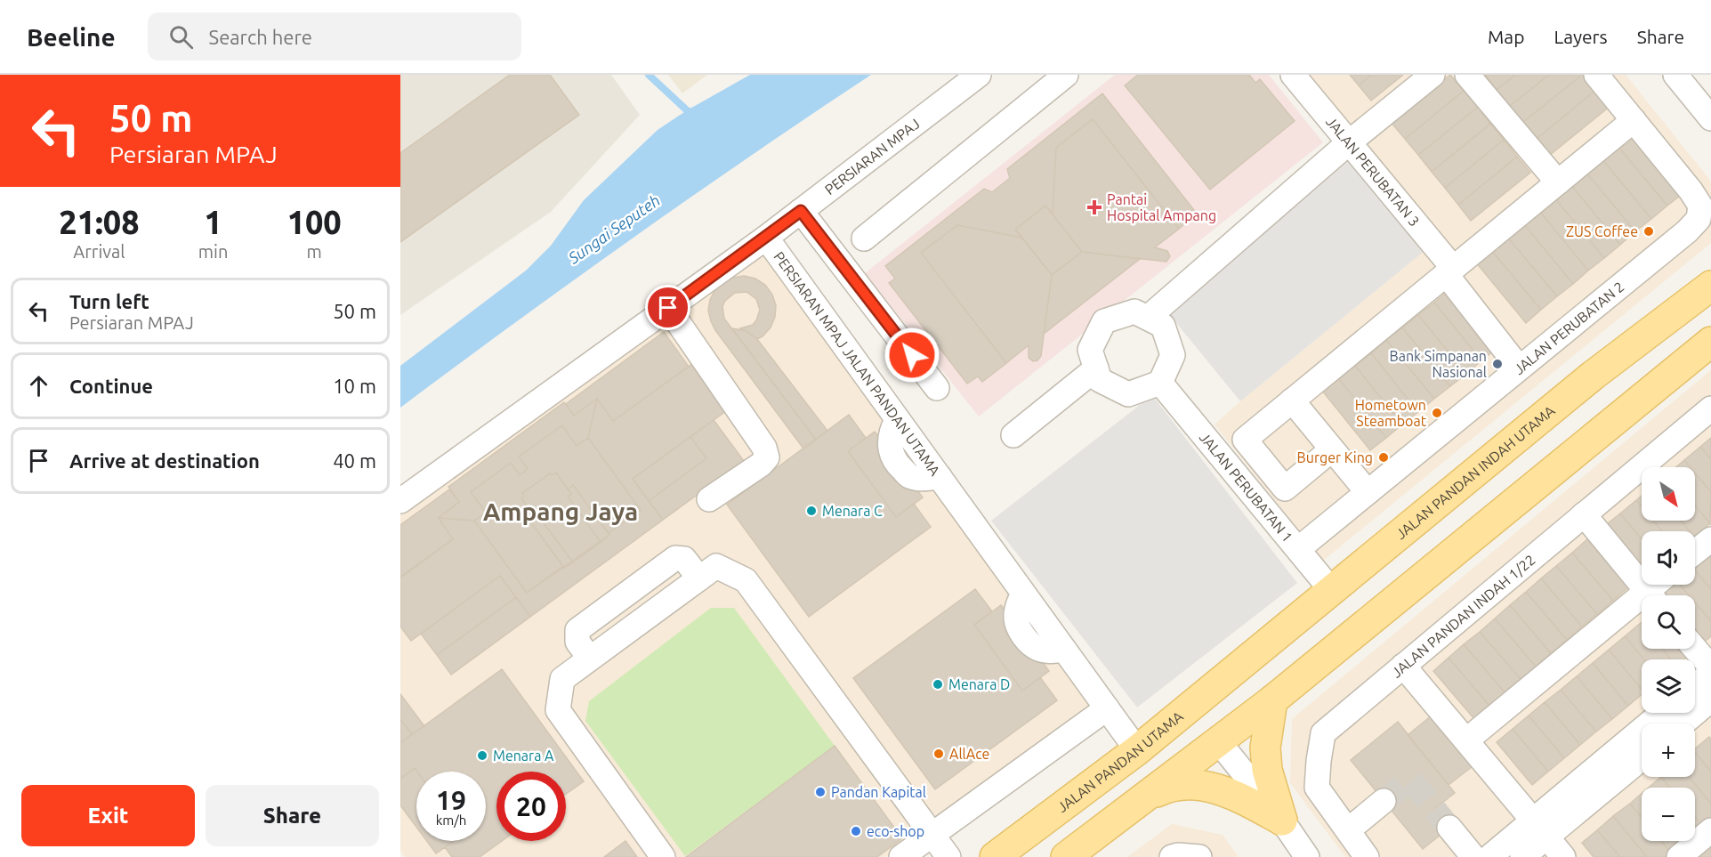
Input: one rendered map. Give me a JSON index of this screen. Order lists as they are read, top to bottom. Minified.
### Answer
{"streets":{"main road":["JALAN PANDAN INDAH UTAMA","JALAN PANDAN UTAMA"],"street":["PERSIARAN MPAJ","JALAN PERUBATAN 3","JALAN PERUBATAN 2","PERSIARAN MPAJ JALAN PANDAN UTAMA","JALAN PERUBATAN 1","JALAN PANDAN INDAH 1/22"]},"crossings":[["PERSIARAN MPAJ","PERSIARAN MPAJ JALAN PANDAN UTAMA"],["JALAN PERUBATAN 3","JALAN PERUBATAN 2"],["JALAN PERUBATAN 2","JALAN PERUBATAN 1"],["PERSIARAN MPAJ JALAN PANDAN UTAMA","JALAN PANDAN UTAMA"],["JALAN PANDAN INDAH UTAMA","JALAN PERUBATAN 1"],["JALAN PANDAN INDAH UTAMA","JALAN PANDAN UTAMA"]],"districts":["Ampang Jaya"],"water":["Sungai Seputeh"],"places":{"health":["Pantai Hospital Ampang"],"other":["ZUS Coffee","Bank Simpanan Nasional","Hometown Steamboat","Burger King","Menara C","Menara D","AllAce","Menara A","Pandan Kapital","eco-shop"]},"north":"bottom right","page":{"header":"Beeline","search":"Search here","nav":["Map","Layers","Share"],"turn":["50 m","Persiaran MPAJ"],"eta":["21:08","Arrival","1","min","100","m"],"list":[{"name":"Turn left","note":"Persiaran MPAJ","value":"50 m"},{"name":"Continue","value":"10 m"},{"name":"Arrive at destination","value":"40 m"}],"map_buttons":["+","−"],"speed":"19 km/h","limit":"20","buttons":["Exit","Share"]}}
